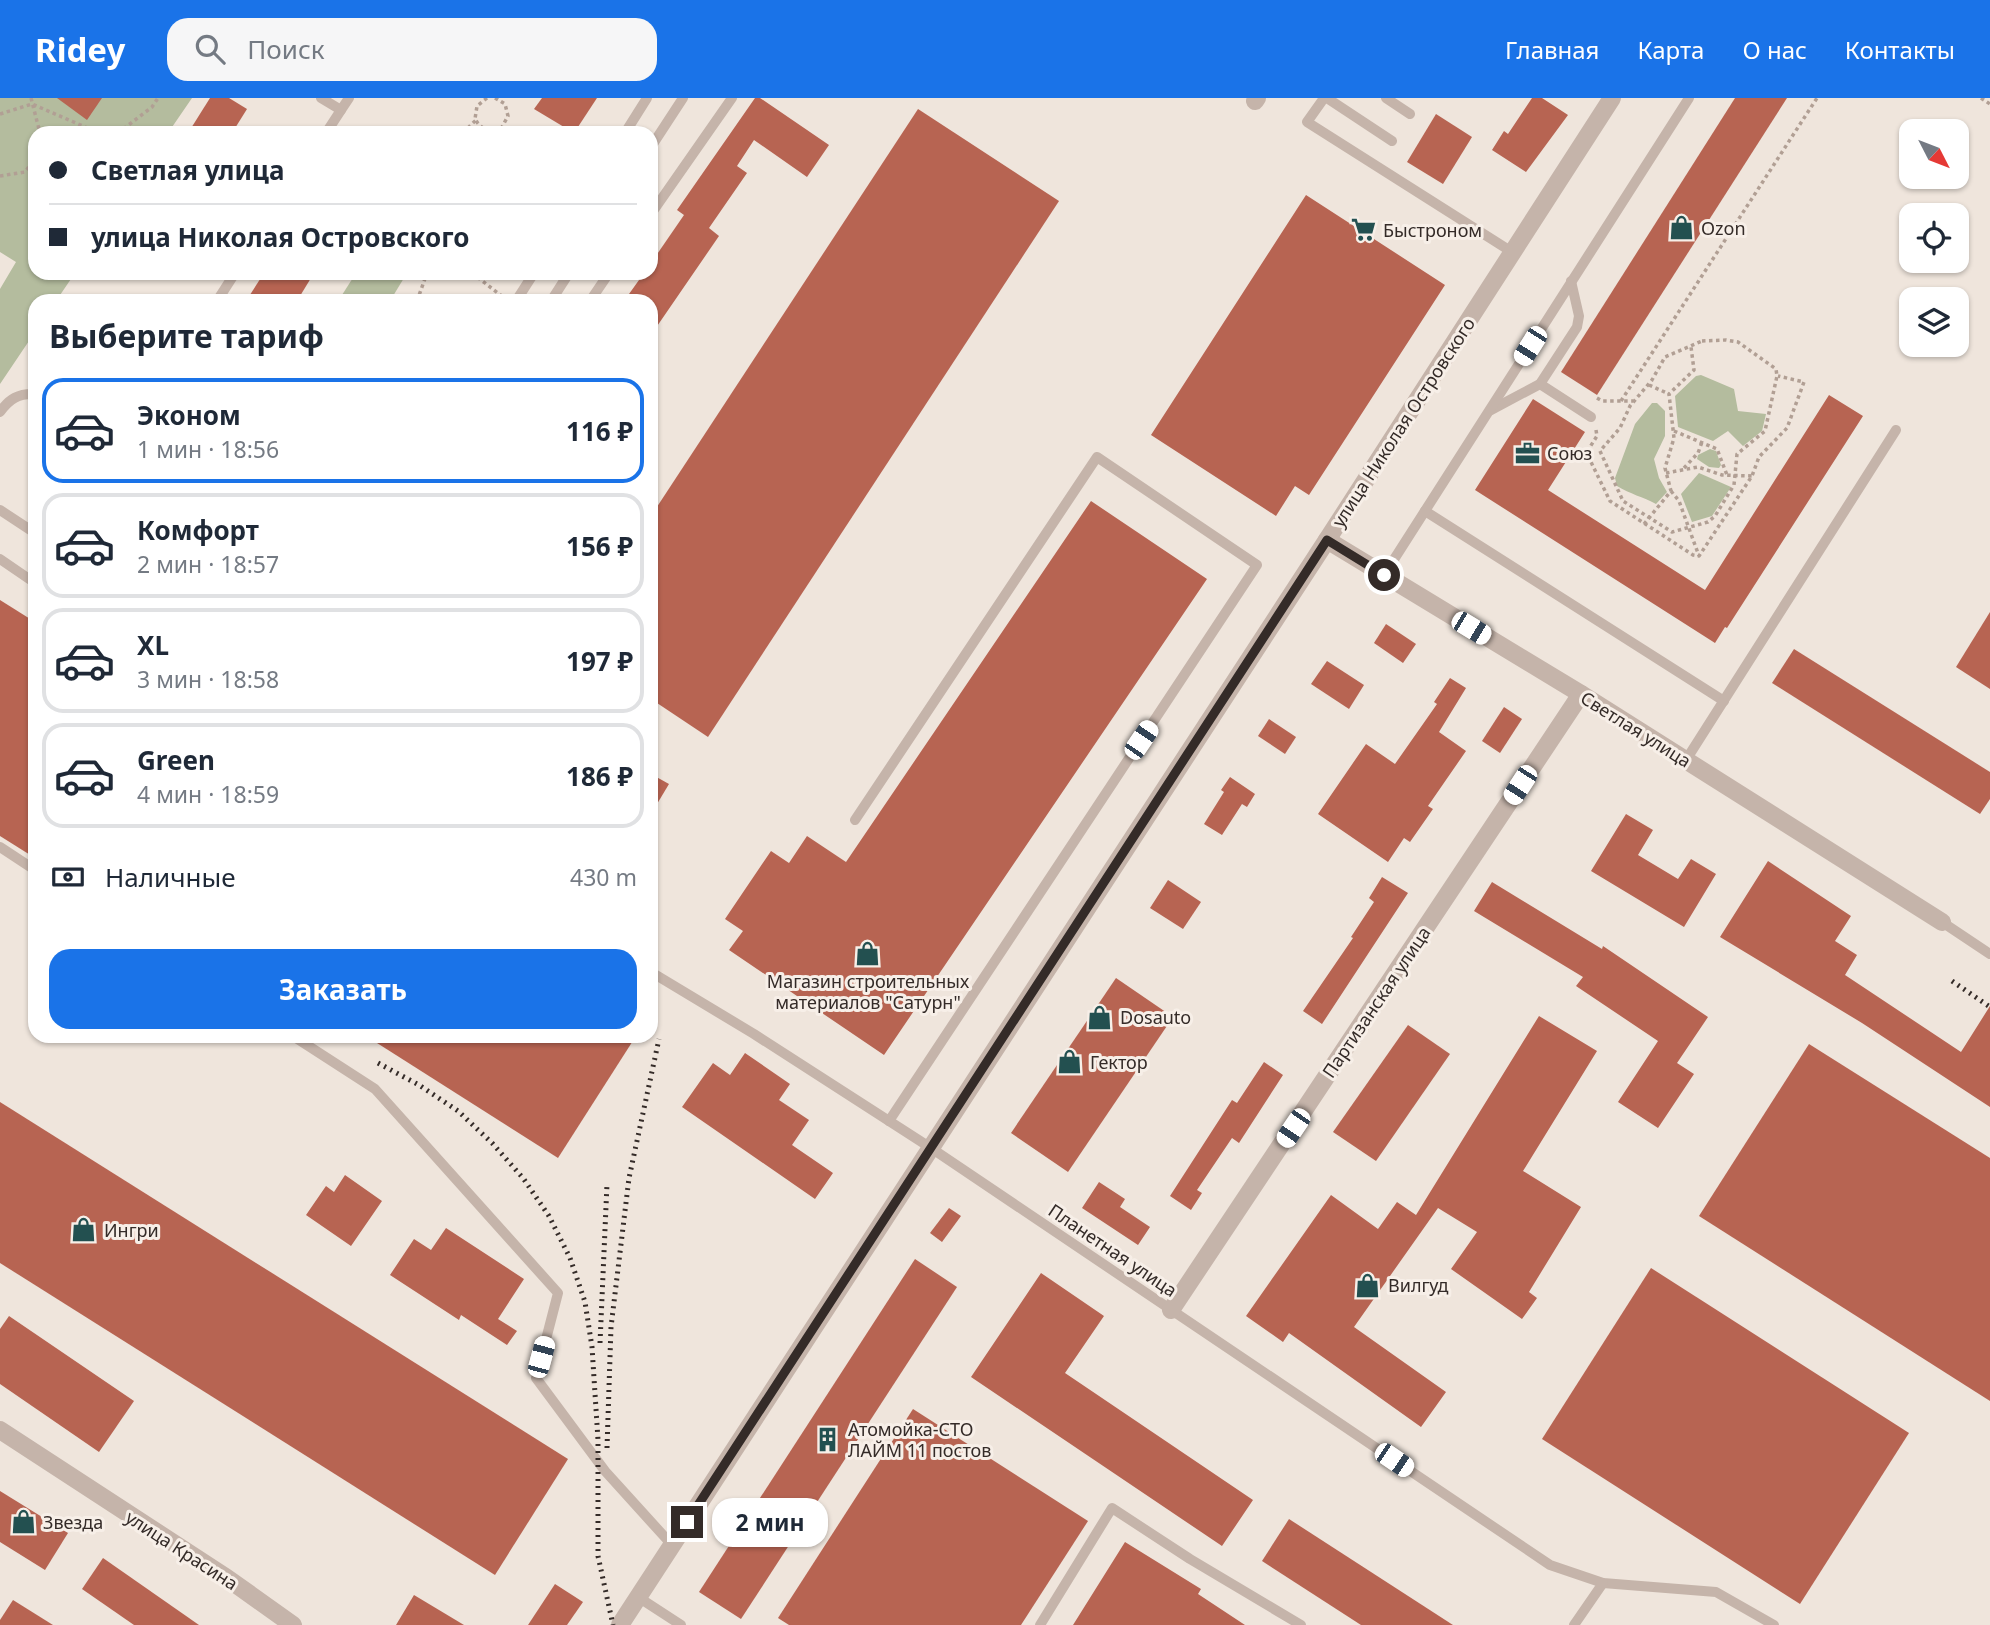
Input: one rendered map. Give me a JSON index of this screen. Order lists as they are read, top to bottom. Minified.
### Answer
{"streets":{"street":["улица Николая Островского","Светлая улица","Партизанская улица","улица Красина"],"lane":["Планетная улица"]},"crossings":[["улица Николая Островского","Светлая улица"],["улица Николая Островского","Планетная улица"],["Светлая улица","Партизанская улица"],["Партизанская улица","Планетная улица"]],"places":{"shop":["Ozon","Магазин строительных материалов \"Сатурн\"","Dosauto","Гектор","Ингри","Вилгуд","Звезда"],"supermarket":["Быстроном"],"office":["Союз"],"building":["Атомойка-СТО ЛАЙМ 11 постов"]},"north":"bottom right","page":{"header":"Ridey","search":"Поиск","nav":["Главная","Карта","О нас","Контакты"],"banner":["Светлая улица","улица Николая Островского"],"heading":"Выберите тариф","list":[{"name":"Эконом","note":"1 мин · 18:56","value":"116 ₽"},{"name":"Комфорт","note":"2 мин · 18:57","value":"156 ₽"},{"name":"XL","note":"3 мин · 18:58","value":"197 ₽"},{"name":"Green","note":"4 мин · 18:59","value":"186 ₽"}],"pay":["Наличные","430 m"],"buttons":"Заказать","bubble":"2 мин"}}
